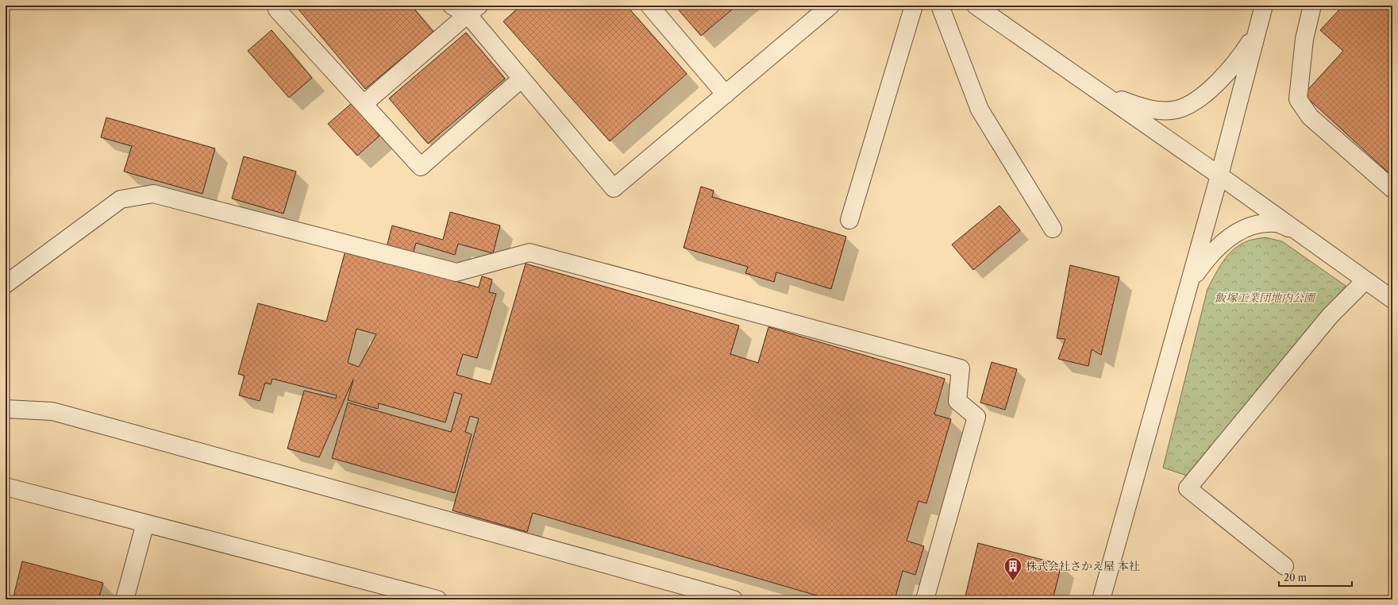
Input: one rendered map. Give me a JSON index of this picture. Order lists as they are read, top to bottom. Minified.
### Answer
{"parks":["飯塚工業団地内公園"],"places":{"building":["株式会社さかえ屋 本社"]},"scale_bar":"20 m"}
